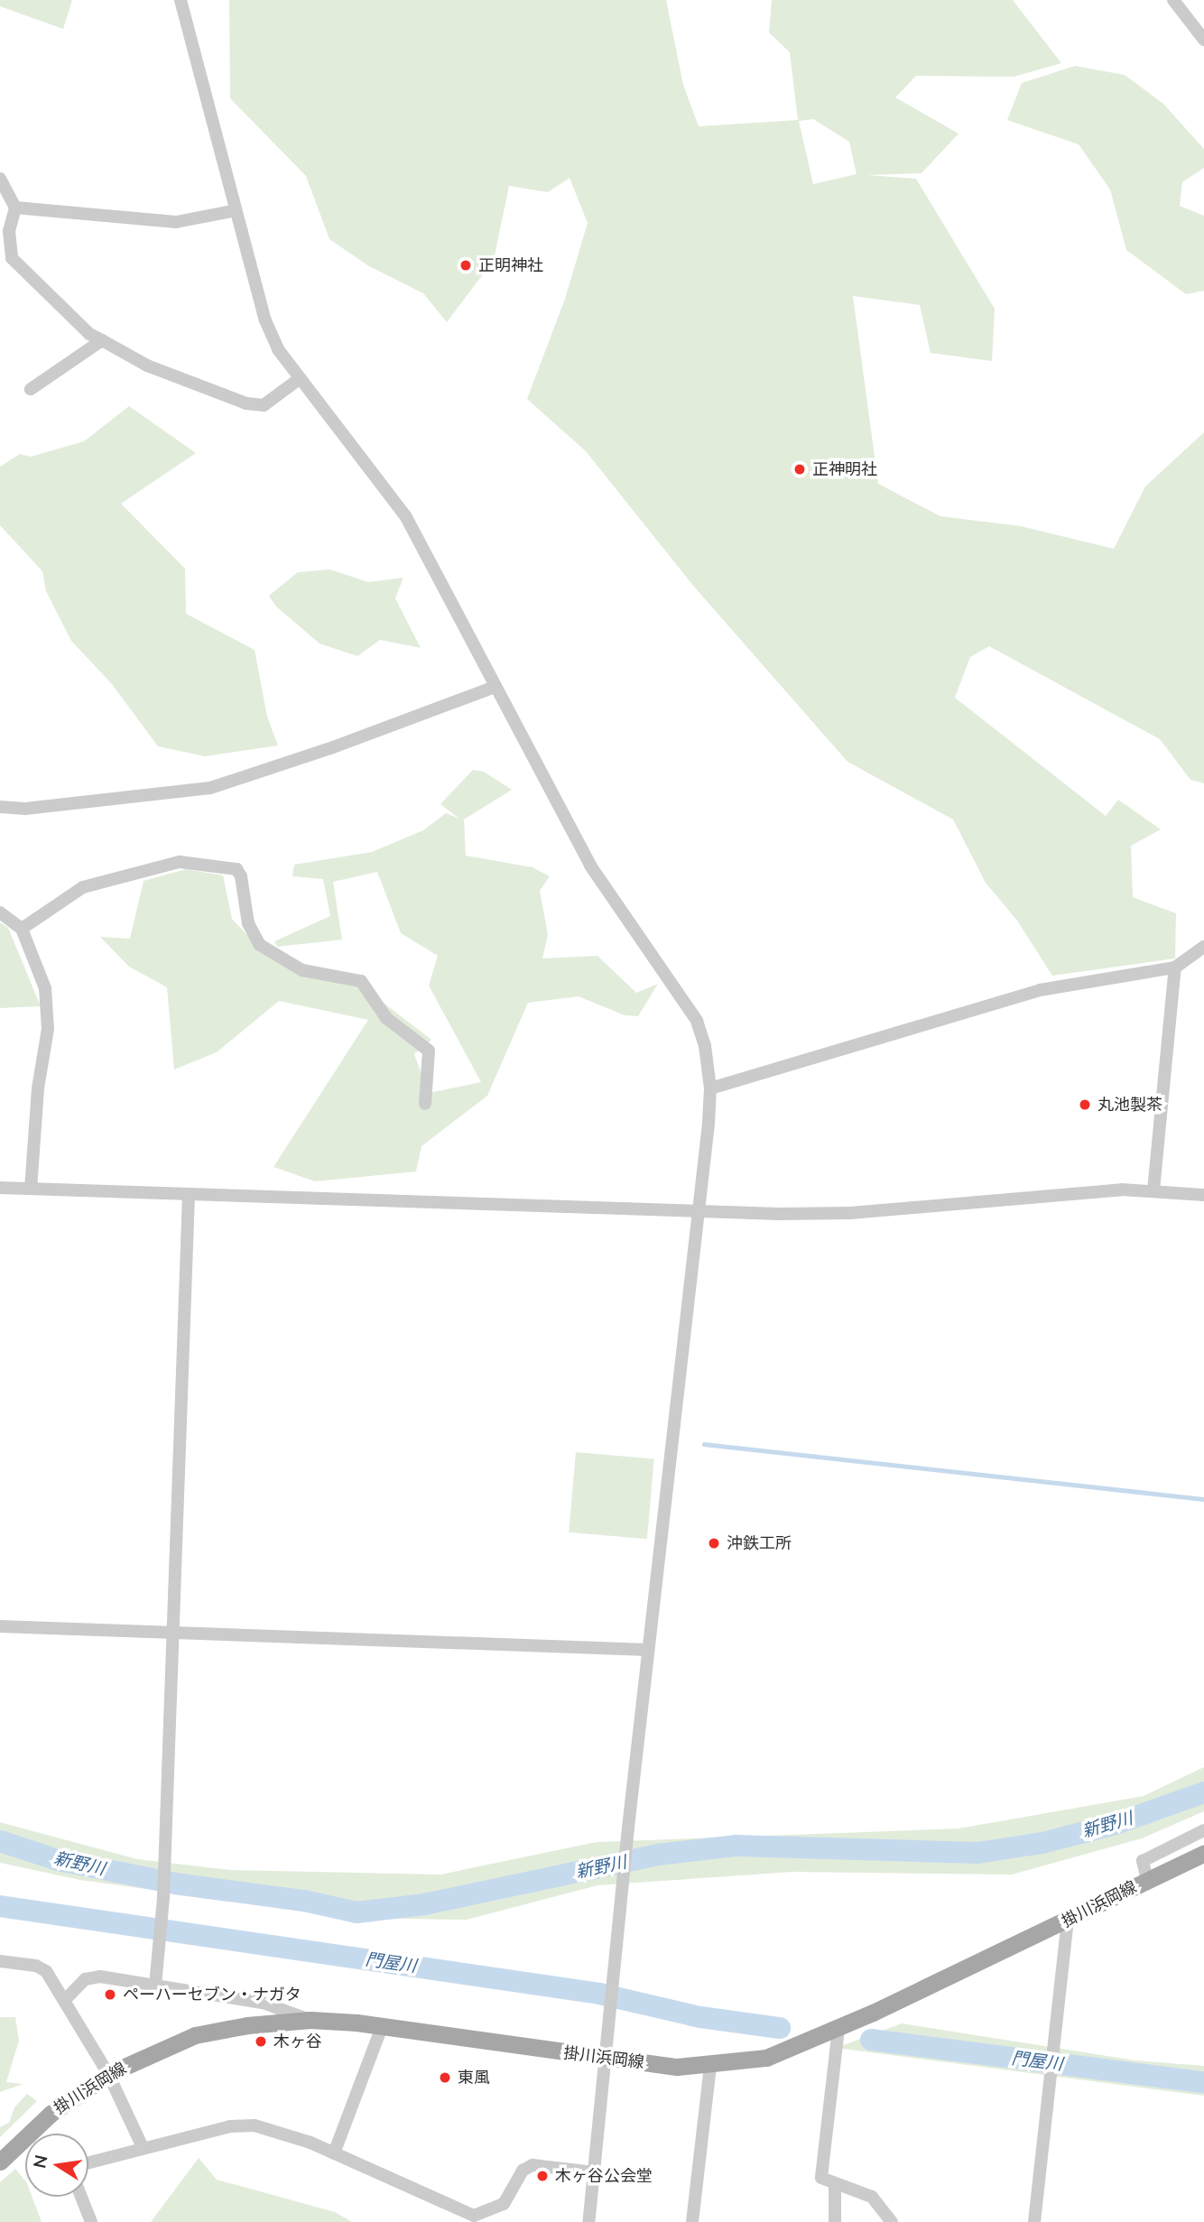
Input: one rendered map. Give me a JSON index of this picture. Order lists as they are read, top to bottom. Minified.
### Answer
{"streets":{"main road":["掛川浜岡線"]},"water":["新野川","門屋川"],"places":["正明神社","正神明社","丸池製茶","沖鉄工所","ペーハーセブン・ナガタ","木ヶ谷","東風","木ヶ谷公会堂"],"north":"left"}
